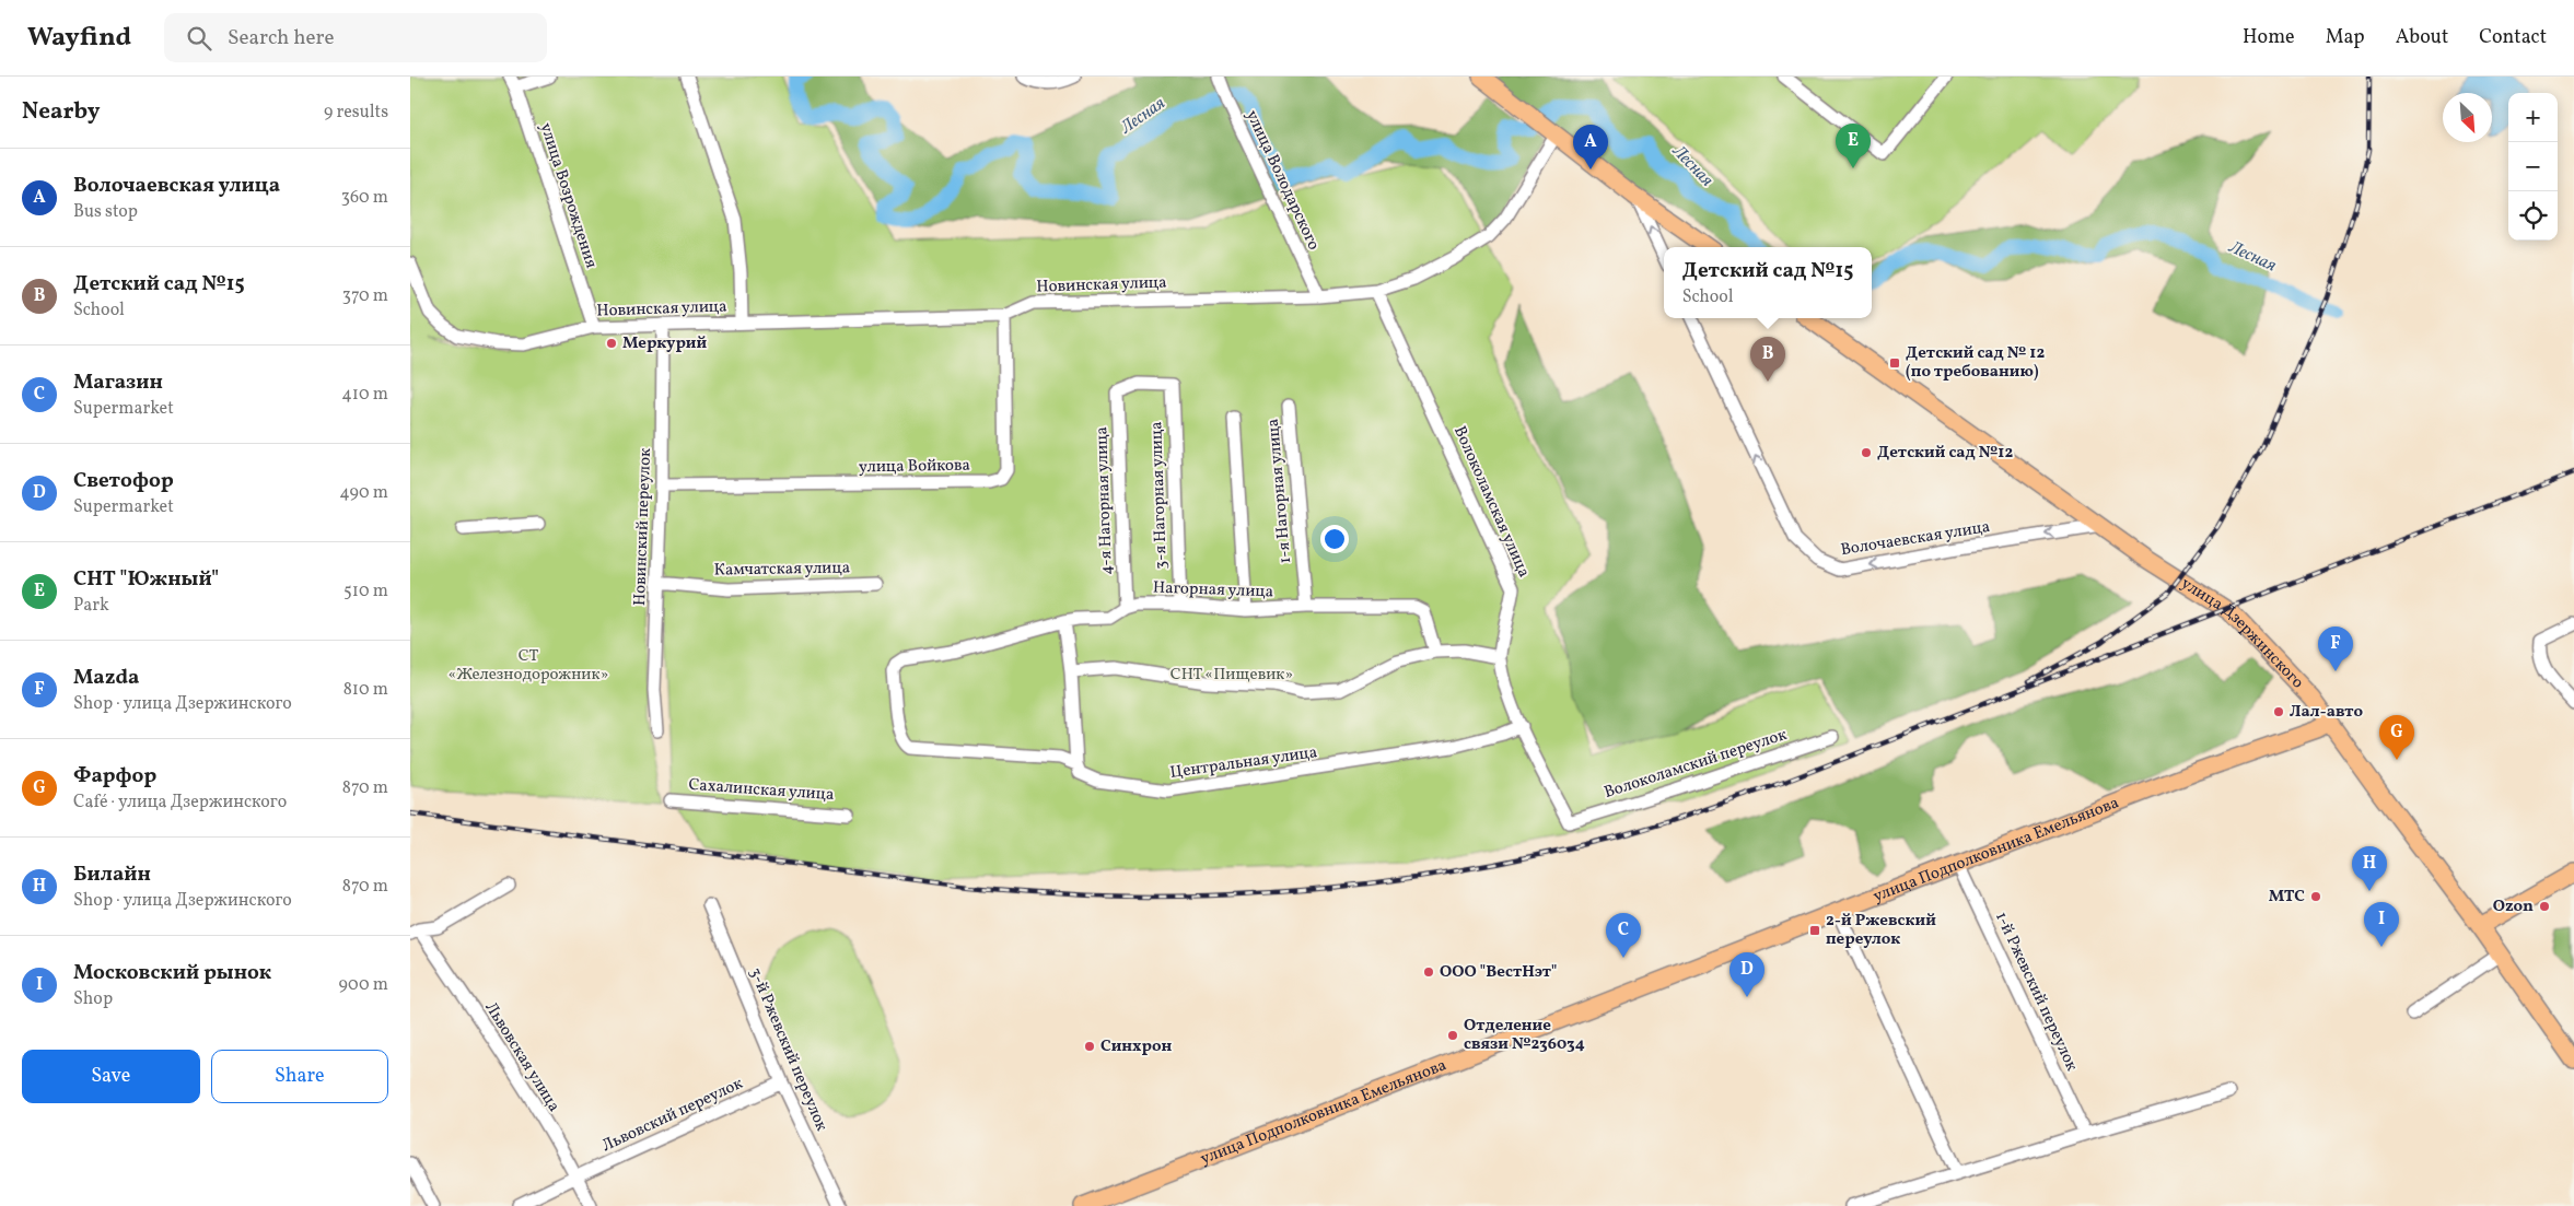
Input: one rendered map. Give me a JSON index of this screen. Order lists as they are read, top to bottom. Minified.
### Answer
{"streets":{"main road":["улица Дзержинского","улица Подполковника Емельянова"],"street":["улица Володарского","улица Возрождения","Новинская улица","улица Войкова","1-я Нагорная улица","3-я Нагорная улица","4-я Нагорная улица","Волоколамская улица","Новинский переулок","Волочаевская улица","Камчатская улица","Нагорная улица","Центральная улица","Волоколамский переулок","Сахалинская улица","1-й Ржевский переулок","3-й Ржевский переулок","Львовская улица","Львовский переулок"]},"crossings":[["улица Володарского","Новинская улица"],["улица Возрождения","Новинская улица"],["Новинская улица","улица Войкова"],["Новинская улица","Волоколамская улица"],["Новинская улица","Новинский переулок"],["улица Войкова","Новинский переулок"],["1-я Нагорная улица","Нагорная улица"],["3-я Нагорная улица","4-я Нагорная улица"],["3-я Нагорная улица","Нагорная улица"],["4-я Нагорная улица","Нагорная улица"],["Волоколамская улица","Центральная улица"],["Волоколамская улица","Волоколамский переулок"],["Новинский переулок","Камчатская улица"],["Волочаевская улица","улица Дзержинского"],["Нагорная улица","Центральная улица"],["улица Дзержинского","улица Подполковника Емельянова"],["улица Подполковника Емельянова","1-й Ржевский переулок"],["3-й Ржевский переулок","Львовский переулок"],["Львовская улица","Львовский переулок"]],"one_way":["Волочаевская улица"],"water":["Лесная"],"parks":["СТ «Железнодорожник»","СНТ «Пищевик»"],"places":{"other":["Меркурий","Детский сад №12","Лал-авто","МТС","Ozon","ООО \"ВестНэт\"","Отделение связи №236034","Синхрон"],"transit":["Детский сад № 12 (по требованию)","2-й Ржевский переулок"]},"north":"bottom right","page":{"header":"Wayfind","search":"Search here","nav":["Home","Map","About","Contact"],"heading":["Nearby","9 results"],"map_buttons":["+","−"],"pins":["E","A","B","F","G","H","I","C","D"],"list":[{"mark":"A","name":"Волочаевская улица","note":"Bus stop","value":"360 m"},{"mark":"B","name":"Детский сад №15","note":"School","value":"370 m"},{"mark":"C","name":"Магазин","note":"Supermarket","value":"410 m"},{"mark":"D","name":"Светофор","note":"Supermarket","value":"490 m"},{"mark":"E","name":"СНТ \"Южный\"","note":"Park","value":"510 m"},{"mark":"F","name":"Mazda","note":"Shop · улица Дзержинского","value":"810 m"},{"mark":"G","name":"Фарфор","note":"Café · улица Дзержинского","value":"870 m"},{"mark":"H","name":"Билайн","note":"Shop · улица Дзержинского","value":"870 m"},{"mark":"I","name":"Московский рынок","note":"Shop","value":"900 m"}],"popup":["Детский сад №15","School"],"buttons":["Save","Share"]}}
